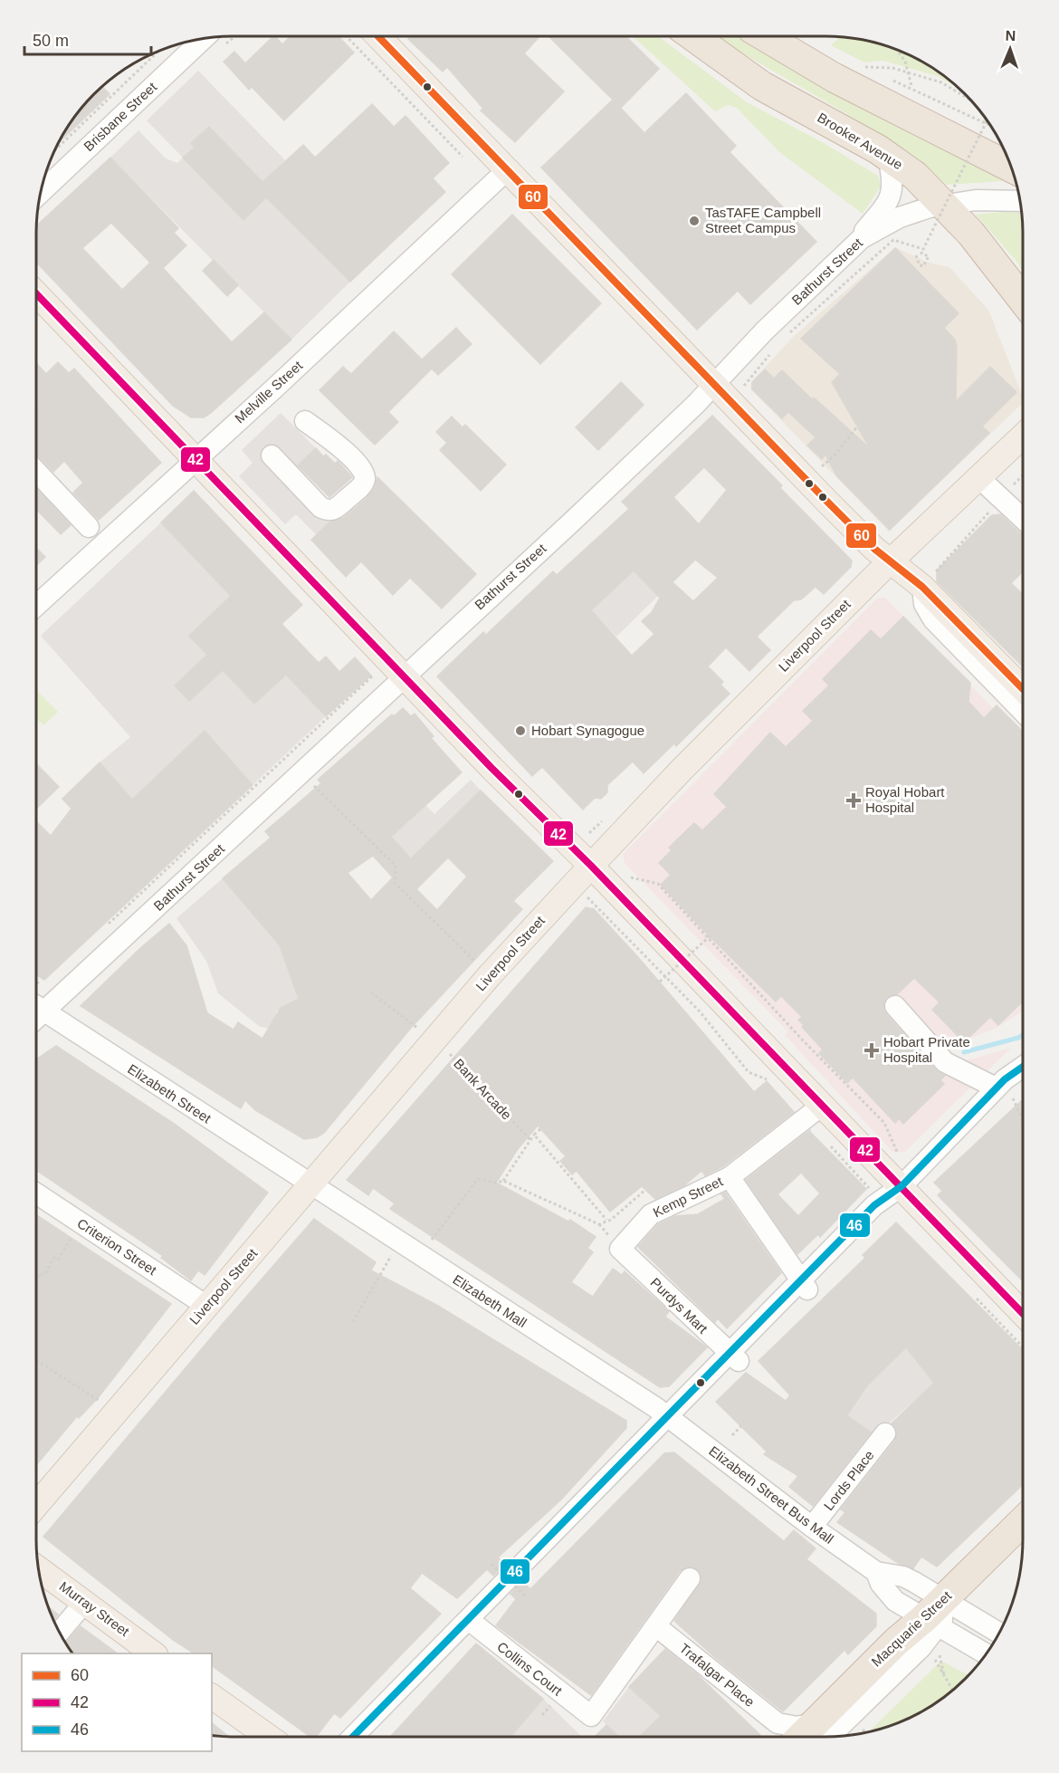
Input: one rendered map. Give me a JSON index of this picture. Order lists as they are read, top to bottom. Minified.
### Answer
{"streets":{"highway":["Brooker Avenue","Macquarie Street"],"main road":["Liverpool Street","Murray Street"],"street":["Brisbane Street","Bathurst Street","Melville Street","Elizabeth Street","Kemp Street","Criterion Street","Elizabeth Mall","Purdys Mart","Lords Place","Elizabeth Street Bus Mall","Collins Court","Trafalgar Place"],"path":["Bank Arcade"]},"crossings":[["Brooker Avenue","Bathurst Street"],["Liverpool Street","Bank Arcade"],["Liverpool Street","Elizabeth Street"],["Liverpool Street","Criterion Street"],["Liverpool Street","Elizabeth Mall"],["Elizabeth Street","Elizabeth Mall"],["Kemp Street","Purdys Mart"],["Elizabeth Mall","Elizabeth Street Bus Mall"],["Lords Place","Elizabeth Street Bus Mall"],["Elizabeth Street Bus Mall","Macquarie Street"],["Macquarie Street","Trafalgar Place"],["Collins Court","Trafalgar Place"]],"places":{"other":["TasTAFE Campbell Street Campus","Hobart Synagogue"],"health":["Royal Hobart Hospital","Hobart Private Hospital"]},"lines":["transit line 60","transit line 42","transit line 46"],"legend":["60","42","46"],"scale_bar":"50 m","north":"top"}
